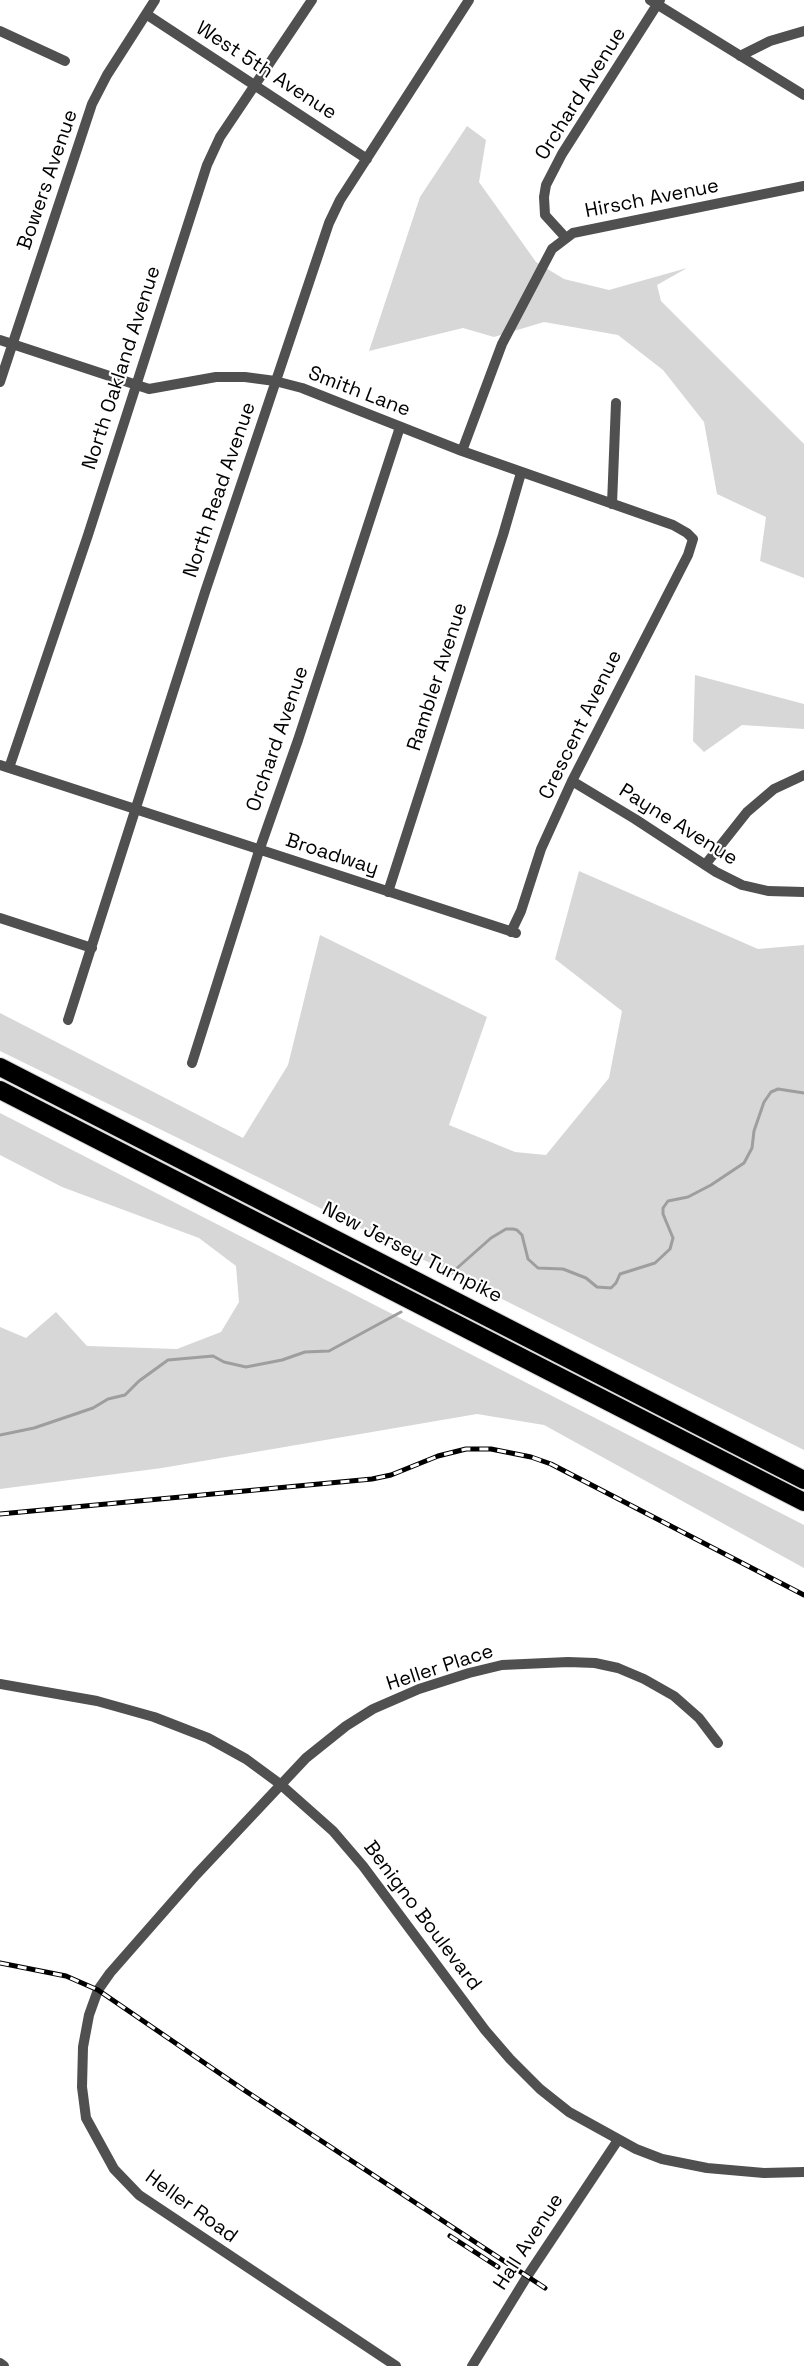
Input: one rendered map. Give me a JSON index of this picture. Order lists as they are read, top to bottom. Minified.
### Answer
{"streets":{"highway":["New Jersey Turnpike"],"street":["West 5th Avenue","Orchard Avenue","Bowers Avenue","Hirsch Avenue","North Oakland Avenue","Smith Lane","North Read Avenue","Rambler Avenue","Crescent Avenue","Payne Avenue","Broadway","Heller Place","Benigno Boulevard","Heller Road","Hall Avenue"]},"crossings":[["West 5th Avenue","Bowers Avenue"],["West 5th Avenue","North Oakland Avenue"],["West 5th Avenue","North Read Avenue"],["Orchard Avenue","Hirsch Avenue"],["Orchard Avenue","Smith Lane"],["Orchard Avenue","Broadway"],["Bowers Avenue","Smith Lane"],["Hirsch Avenue","Smith Lane"],["North Oakland Avenue","Smith Lane"],["North Oakland Avenue","Broadway"],["Smith Lane","North Read Avenue"],["Smith Lane","Rambler Avenue"],["Smith Lane","Crescent Avenue"],["North Read Avenue","Broadway"],["Rambler Avenue","Broadway"],["Crescent Avenue","Payne Avenue"],["Crescent Avenue","Broadway"],["Heller Place","Benigno Boulevard"],["Heller Place","Heller Road"],["Benigno Boulevard","Heller Road"],["Benigno Boulevard","Hall Avenue"]]}
